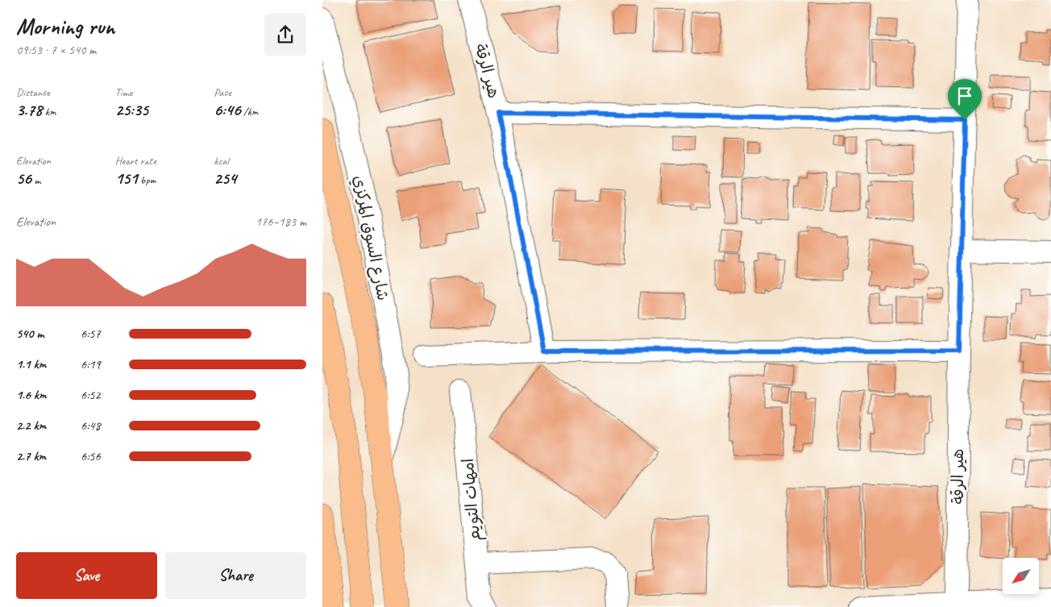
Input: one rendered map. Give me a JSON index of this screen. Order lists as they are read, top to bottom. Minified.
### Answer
{"streets":{"main road":["شارع السوق المركزي"],"street":["هير الرقة","امهات التويم"]},"north":"bottom left","page":{"heading":["Morning run","09:53 · 7 × 540 m"],"stats":[["Distance","3.78 km"],["Time","25:35"],["Pace","6:46 /km"],["Elevation","56 m"],["Heart rate","151 bpm"],["kcal","254"]],"chart":["Elevation","176–183 m"],"list":[{"name":"540 m","note":"6:57"},{"name":"1.1 km","note":"6:19"},{"name":"1.6 km","note":"6:52"},{"name":"2.2 km","note":"6:48"},{"name":"2.7 km","note":"6:56"}],"buttons":["Save","Share"]}}
